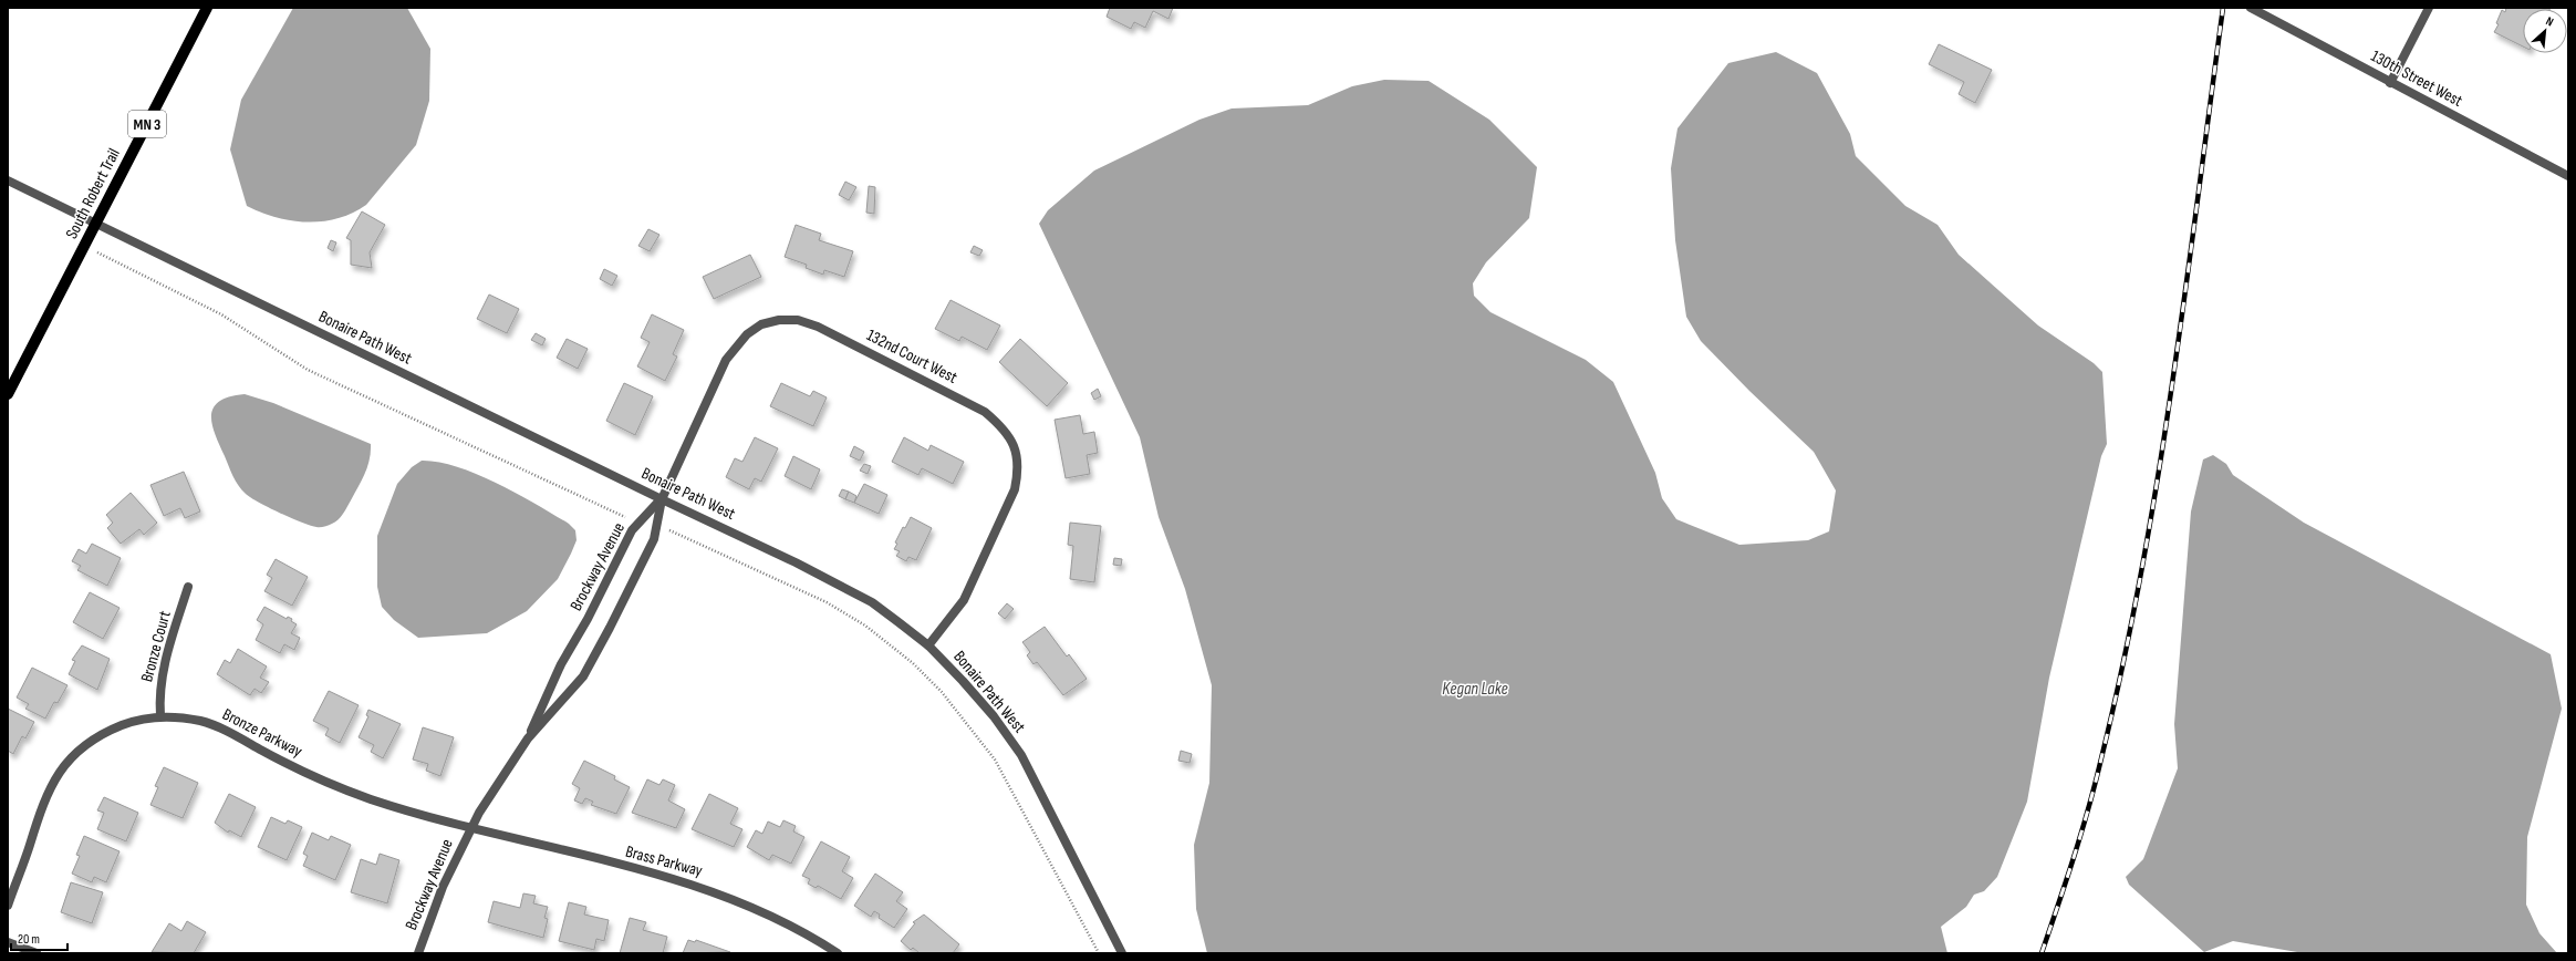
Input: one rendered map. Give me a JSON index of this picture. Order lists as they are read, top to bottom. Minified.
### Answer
{"streets":{"main road":["MN 3","South Robert Trail"],"street":["130th Street West","Bonaire Path West","132nd Court West","Brockway Avenue","Bronze Court","Bronze Parkway","Brass Parkway"]},"crossings":[["South Robert Trail","Bonaire Path West"],["Bonaire Path West","132nd Court West"],["Bonaire Path West","Brockway Avenue"],["132nd Court West","Brockway Avenue"],["Brockway Avenue","Bronze Parkway"],["Brockway Avenue","Brass Parkway"],["Bronze Court","Bronze Parkway"],["Bronze Parkway","Brass Parkway"]],"water":["Kegan Lake"],"scale_bar":"20 m","north":"top right"}
